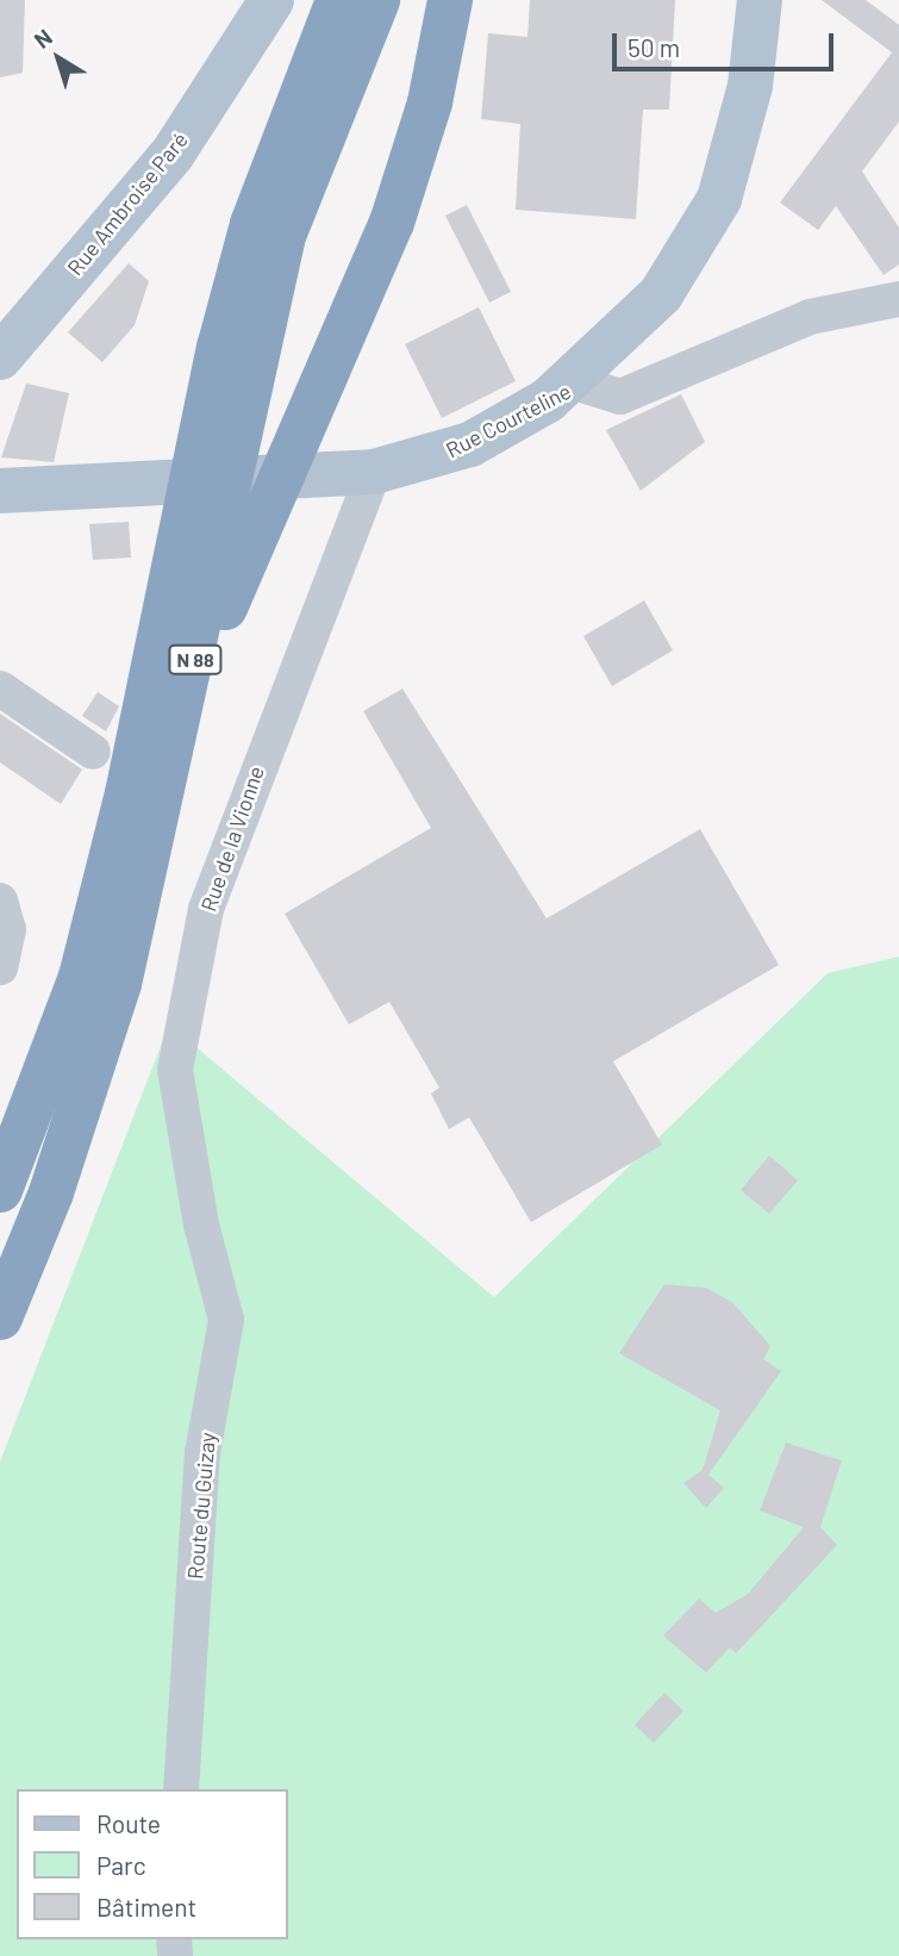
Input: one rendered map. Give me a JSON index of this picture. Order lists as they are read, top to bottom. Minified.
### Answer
{"streets":{"highway":["N 88"],"main road":["Rue Ambroise Paré","Rue Courteline"],"street":["Rue de la Vionne","Route du Guizay"]},"crossings":[["Rue Courteline","Rue de la Vionne"],["Rue de la Vionne","Route du Guizay"]],"legend":["Route","Parc","Bâtiment"],"scale_bar":"50 m","north":"top left"}
